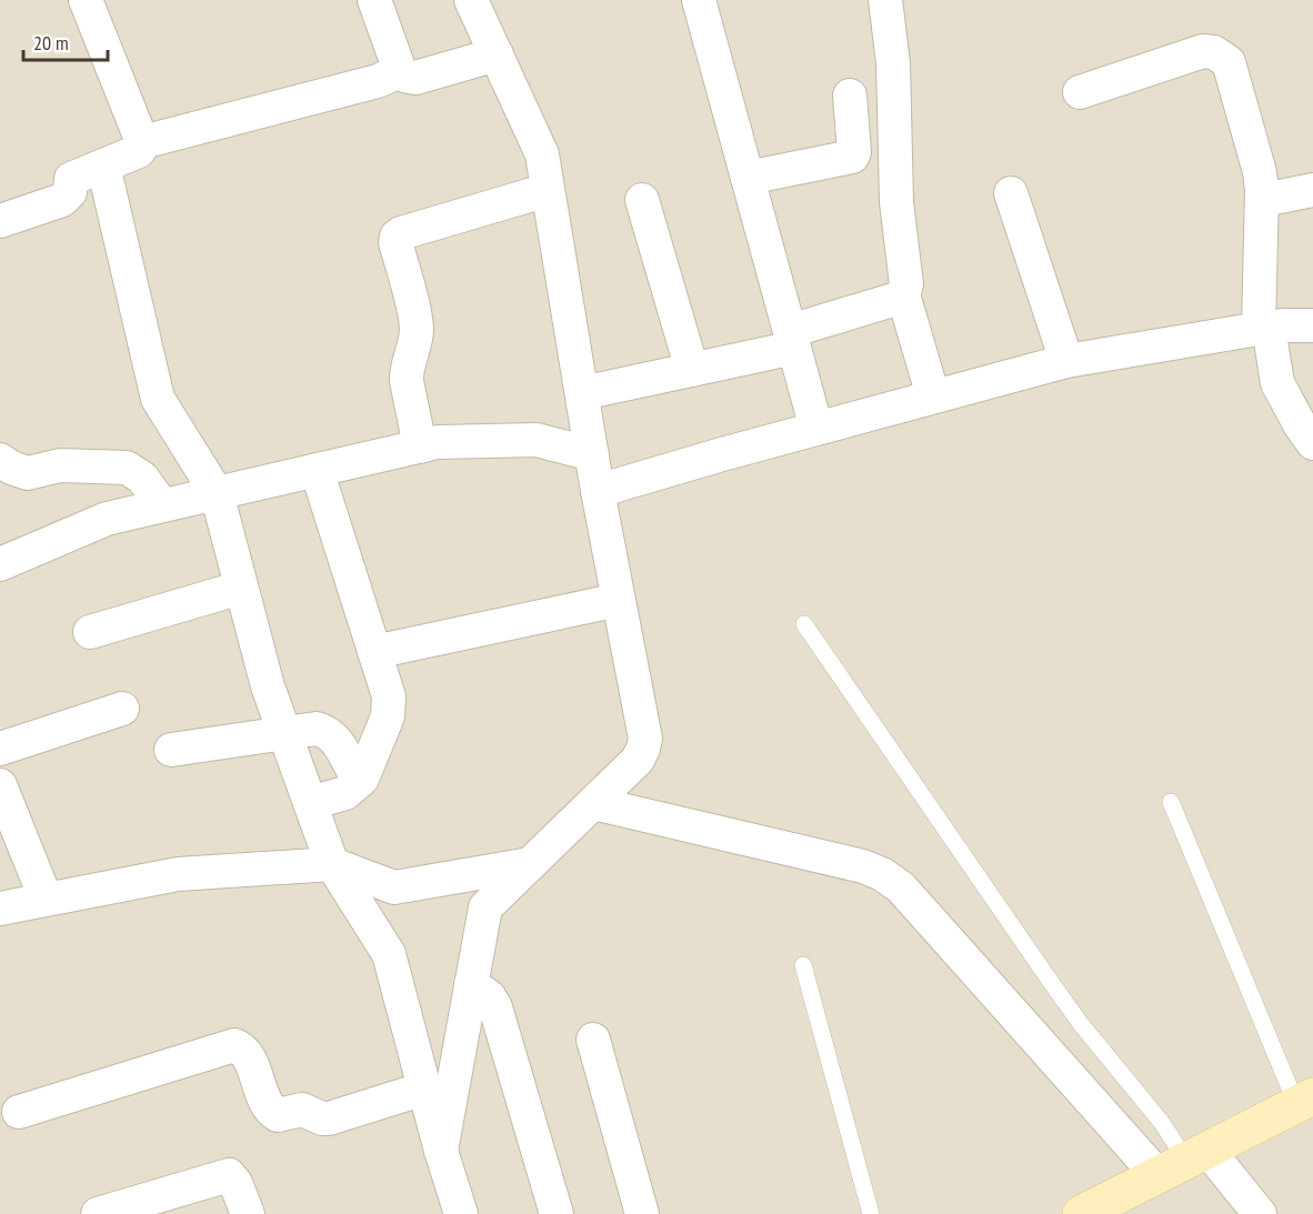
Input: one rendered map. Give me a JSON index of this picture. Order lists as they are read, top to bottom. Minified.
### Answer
{"scale_bar":"20 m"}
